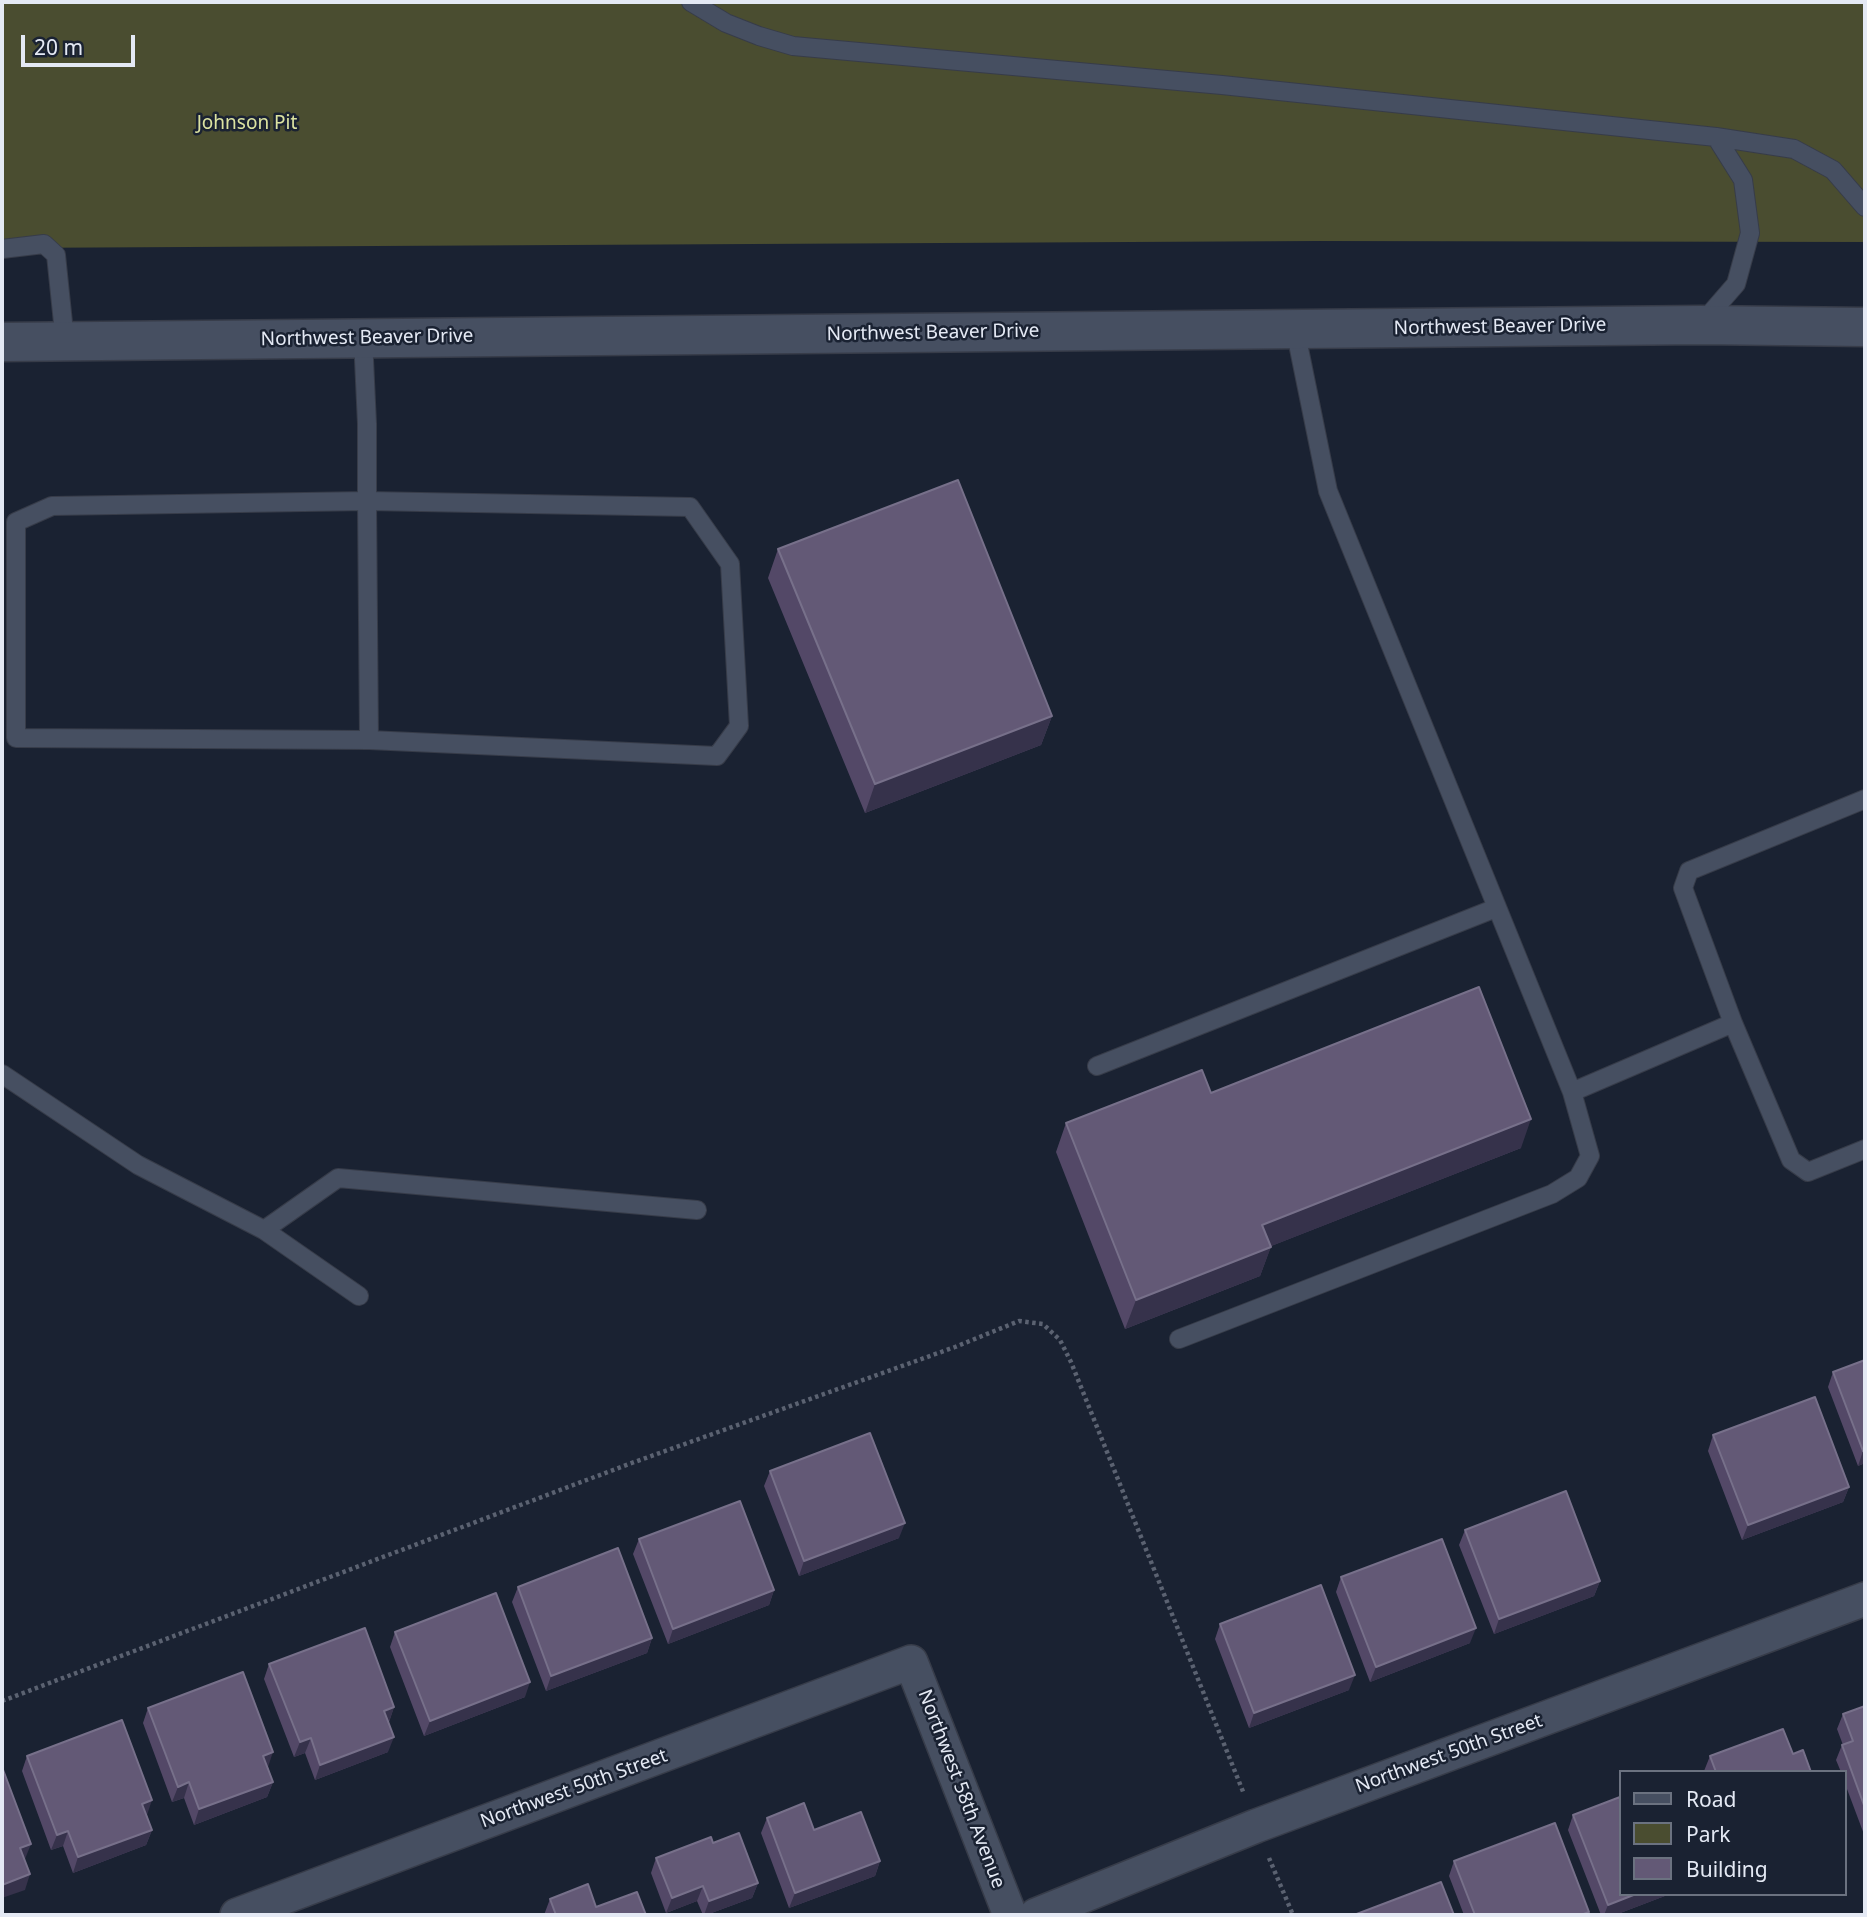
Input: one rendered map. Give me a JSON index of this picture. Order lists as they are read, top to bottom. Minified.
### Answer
{"streets":{"main road":["Northwest Beaver Drive"],"street":["Northwest 50th Street","Northwest 58th Avenue"]},"crossings":[["Northwest 50th Street","Northwest 58th Avenue"]],"parks":["Johnson Pit"],"legend":["Road","Park","Building"],"scale_bar":"20 m"}
